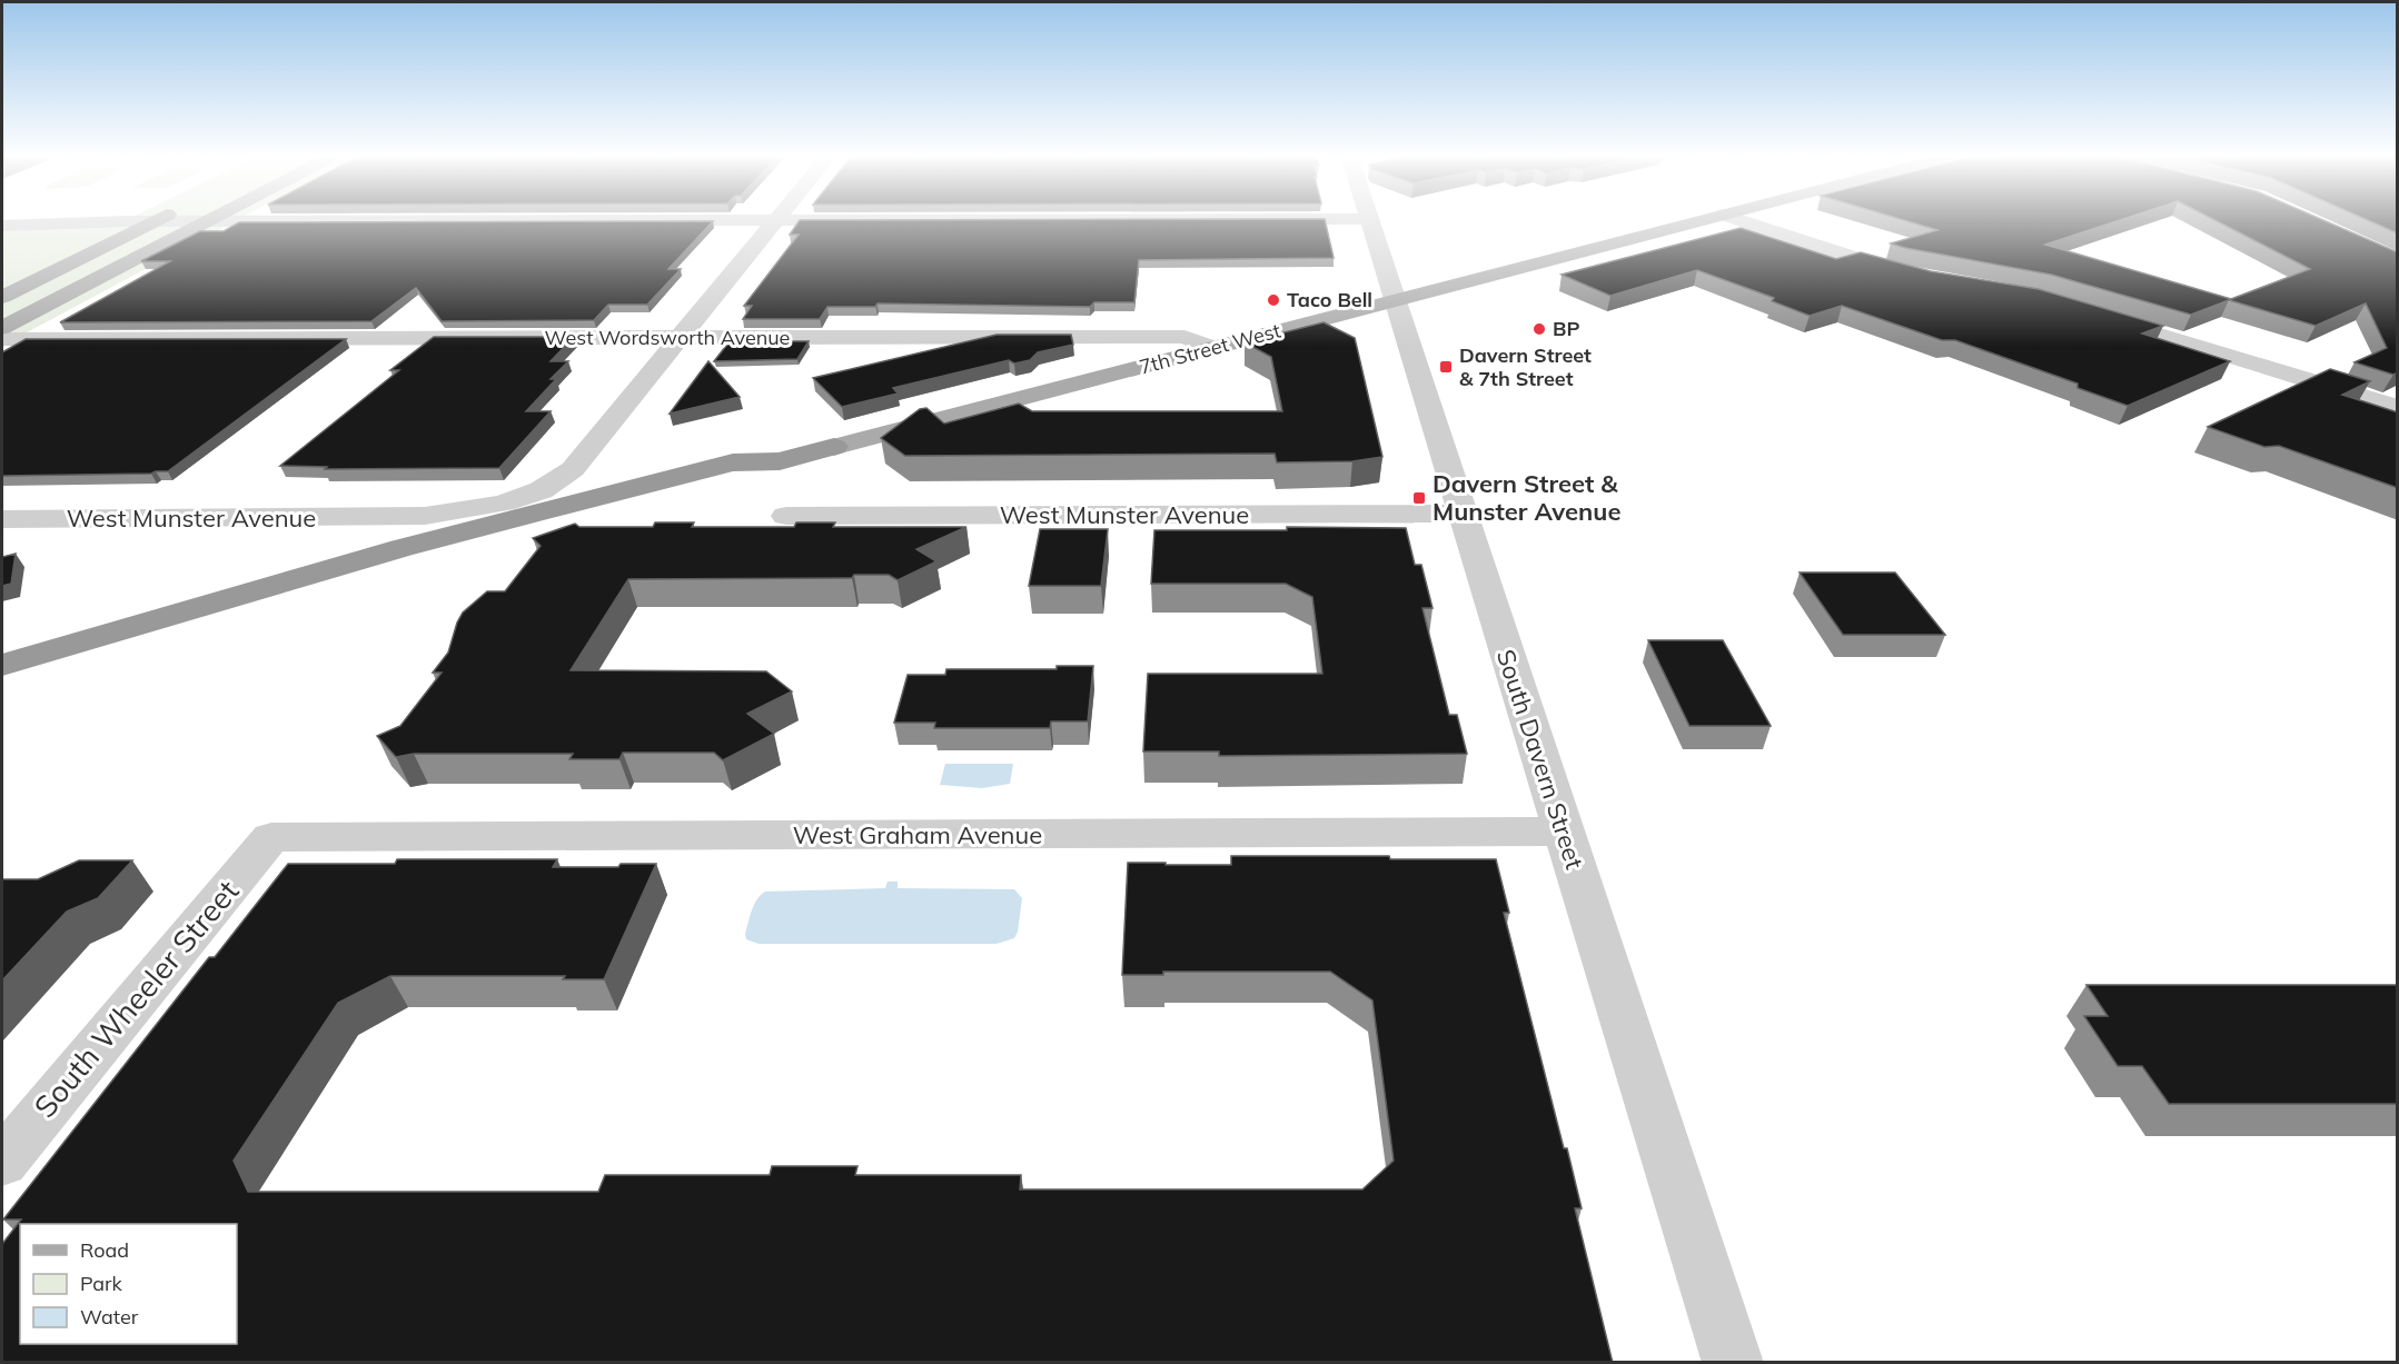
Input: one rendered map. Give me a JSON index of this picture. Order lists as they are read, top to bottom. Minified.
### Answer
{"streets":{"highway":["7th Street West"],"street":["West Wordsworth Avenue","West Munster Avenue","South Davern Street","West Graham Avenue","South Wheeler Street"]},"crossings":[["West Wordsworth Avenue","7th Street West"],["West Wordsworth Avenue","West Munster Avenue"],["7th Street West","South Davern Street"],["West Munster Avenue","South Davern Street"],["South Davern Street","West Graham Avenue"],["West Graham Avenue","South Wheeler Street"]],"places":{"other":["Taco Bell","BP"],"transit":["Davern Street & 7th Street","Davern Street & Munster Avenue"]},"legend":["Road","Park","Water"]}
